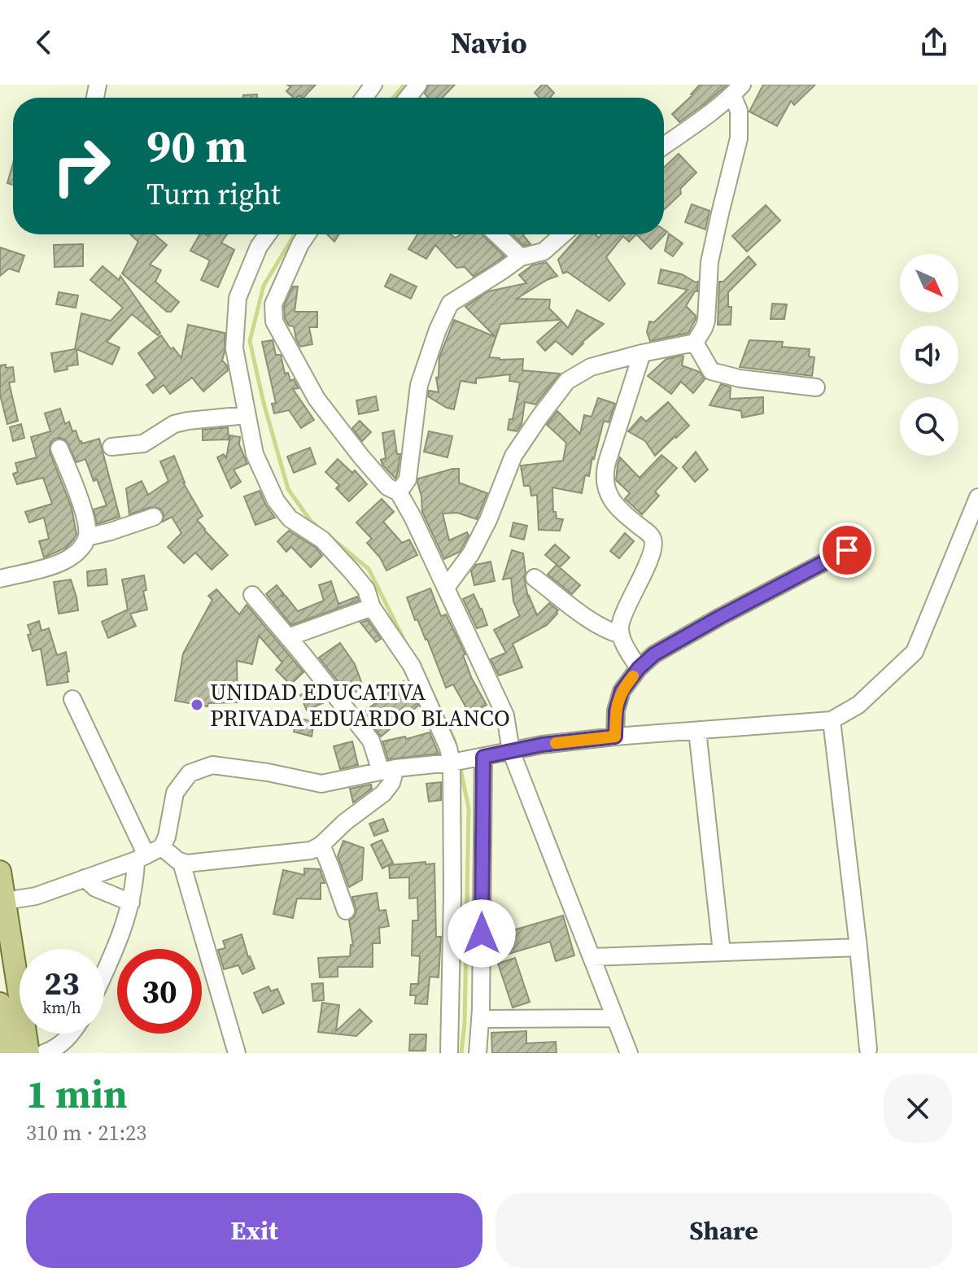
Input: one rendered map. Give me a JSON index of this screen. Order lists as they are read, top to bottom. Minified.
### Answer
{"places":["UNIDAD EDUCATIVA PRIVADA EDUARDO BLANCO"],"north":"bottom right","page":{"header":"Navio","turn":["90 m","Turn right"],"speed":"23 km/h","limit":"30","heading":["1 min","310 m · 21:23"],"buttons":["Exit","Share"]}}
